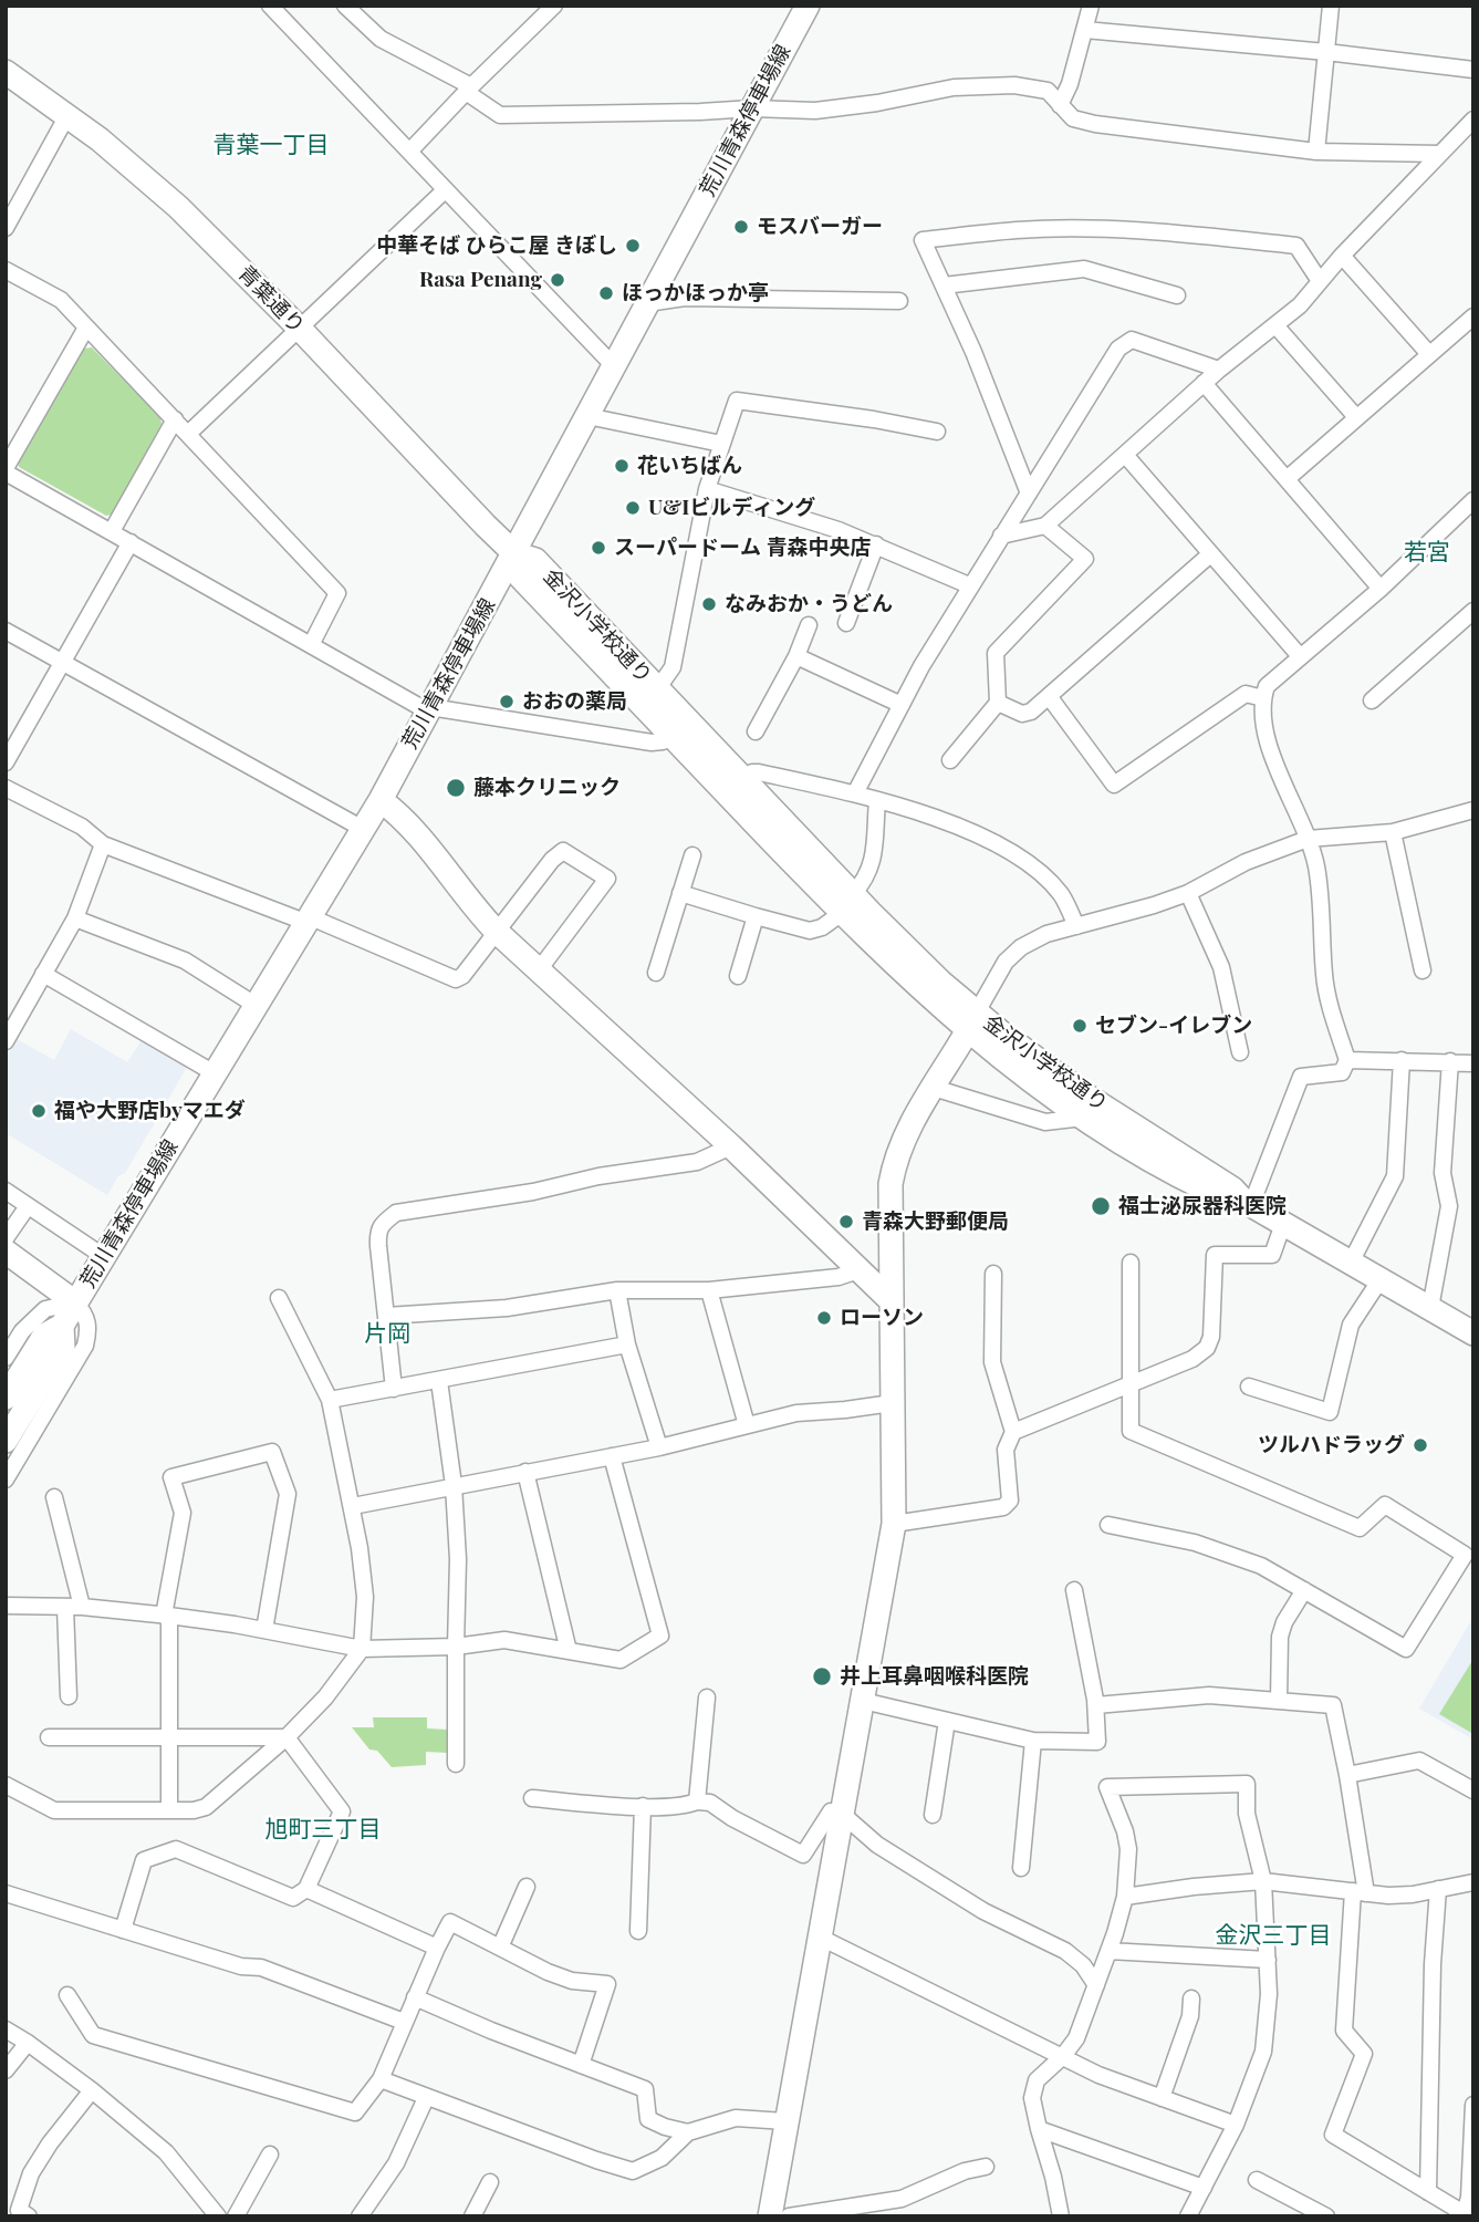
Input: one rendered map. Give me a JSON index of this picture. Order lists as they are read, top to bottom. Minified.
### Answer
{"streets":{"street":["荒川青森停車場線","青葉通り","金沢小学校通り"]},"crossings":[["荒川青森停車場線","青葉通り"],["荒川青森停車場線","金沢小学校通り"],["青葉通り","金沢小学校通り"]],"districts":["青葉一丁目","若宮","片岡","旭町三丁目","金沢三丁目"],"places":["モスバーガー","中華そば ひらこ屋 きぼし","Rasa Penang","ほっかほっか亭","花いちばん","U&Iビルディング","スーパードーム 青森中央店","なみおか・うどん","おおの薬局","藤本クリニック","セブン-イレブン","福や大野店byマエダ","福士泌尿器科医院","青森大野郵便局","ローソン","ツルハドラッグ","井上耳鼻咽喉科医院"]}
